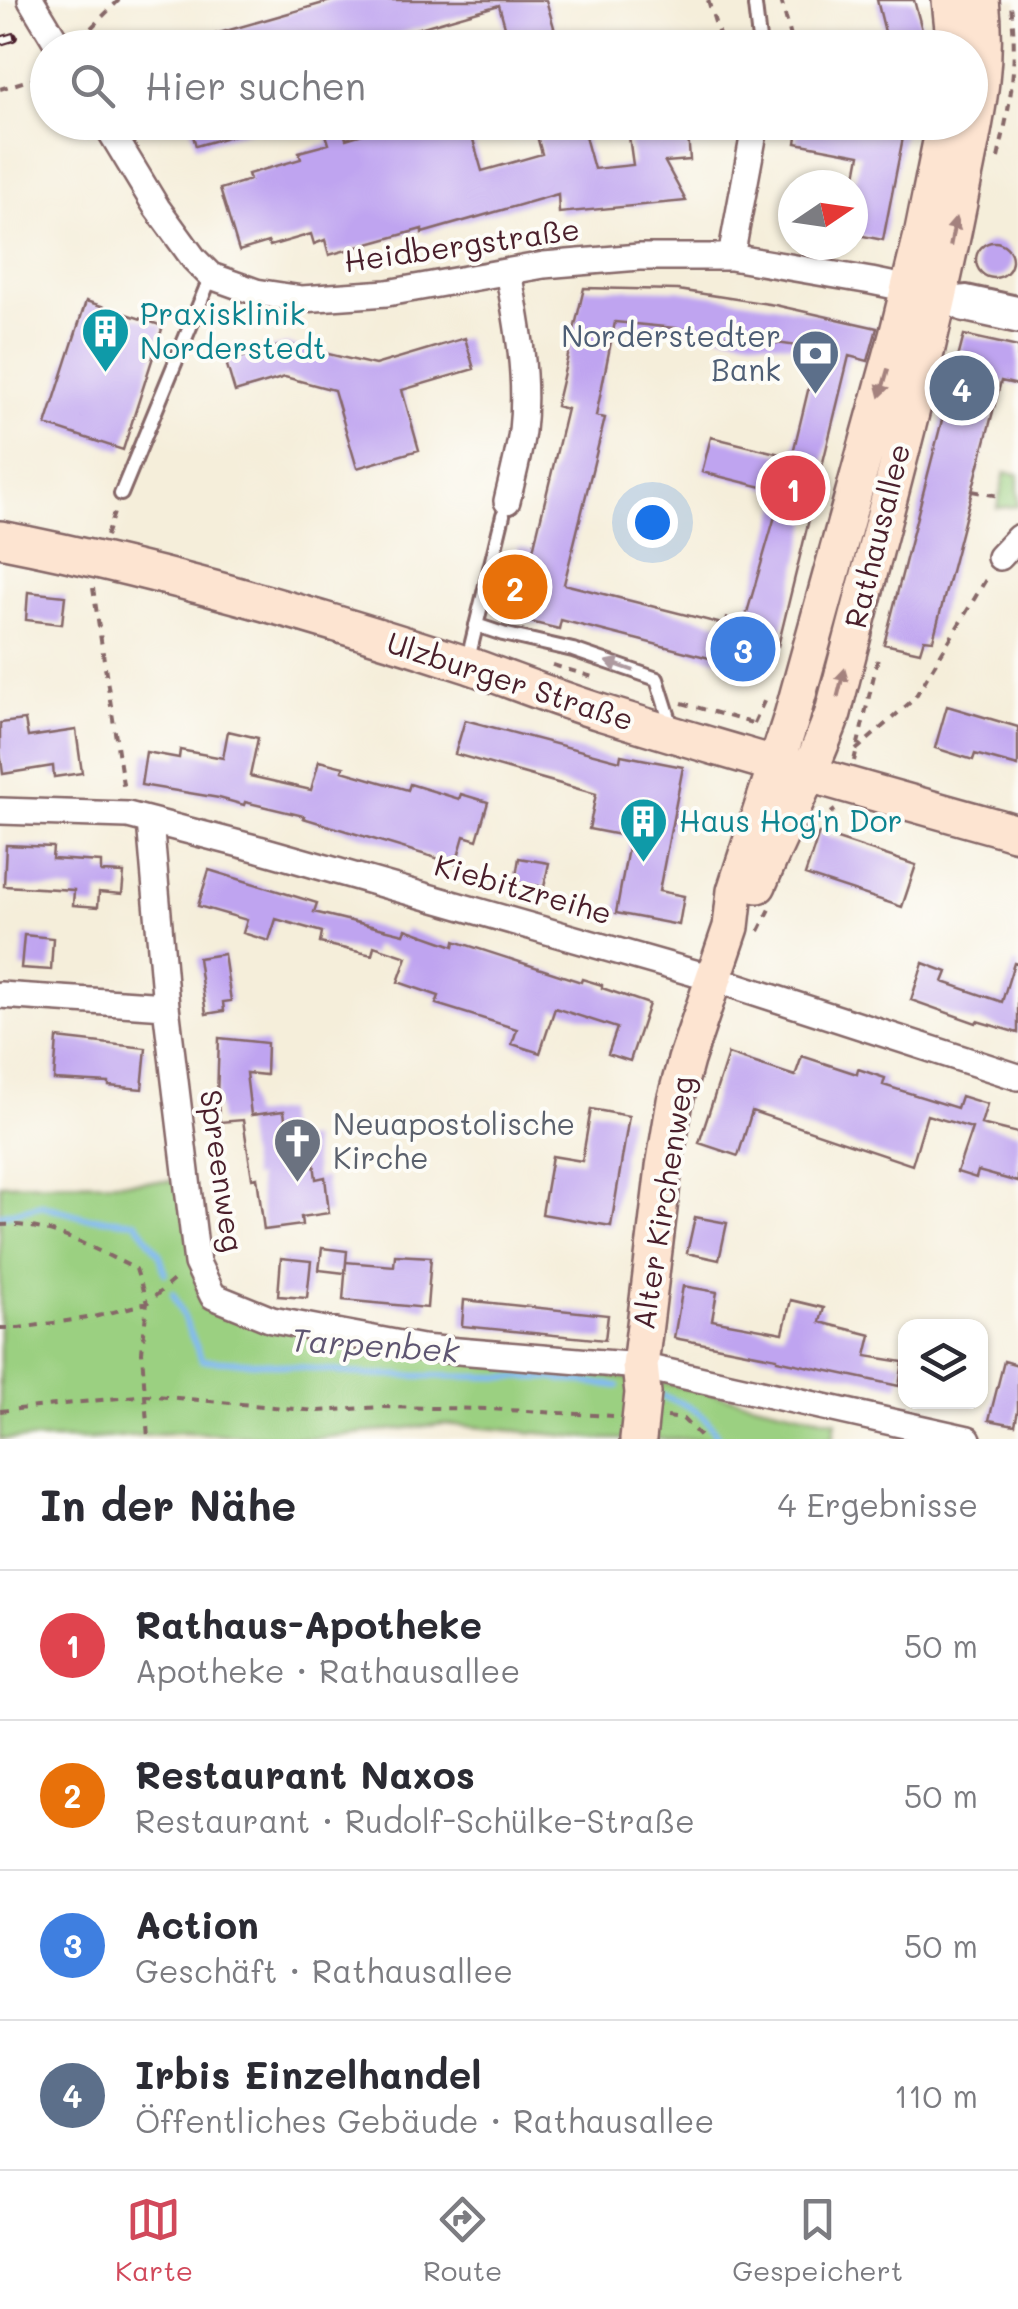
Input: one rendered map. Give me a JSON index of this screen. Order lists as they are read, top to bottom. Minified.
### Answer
{"streets":{"main road":["Rathausallee","Ulzburger Straße","Alter Kirchenweg"],"street":["Heidbergstraße","Kiebitzreihe","Spreenweg"]},"crossings":[["Heidbergstraße","Rathausallee"],["Rathausallee","Ulzburger Straße"],["Rathausallee","Alter Kirchenweg"],["Ulzburger Straße","Alter Kirchenweg"],["Kiebitzreihe","Spreenweg"],["Kiebitzreihe","Alter Kirchenweg"],["Spreenweg","Alter Kirchenweg"]],"water":["Tarpenbek"],"places":{"building":["Praxisklinik Norderstedt","Haus Hog'n Dor"],"bank":["Norderstedter Bank"],"church":["Neuapostolische Kirche"]},"north":"right","page":{"search":"Hier suchen","pins":["4","1","2","3"],"heading":["In der Nähe","4 Ergebnisse"],"list":[{"mark":"1","name":"Rathaus-Apotheke","note":"Apotheke · Rathausallee","value":"50 m"},{"mark":"2","name":"Restaurant Naxos","note":"Restaurant · Rudolf-Schülke-Straße","value":"50 m"},{"mark":"3","name":"Action","note":"Geschäft · Rathausallee","value":"50 m"},{"mark":"4","name":"Irbis Einzelhandel","note":"Öffentliches Gebäude · Rathausallee","value":"110 m"}],"nav":["Karte","Route","Gespeichert"]}}
